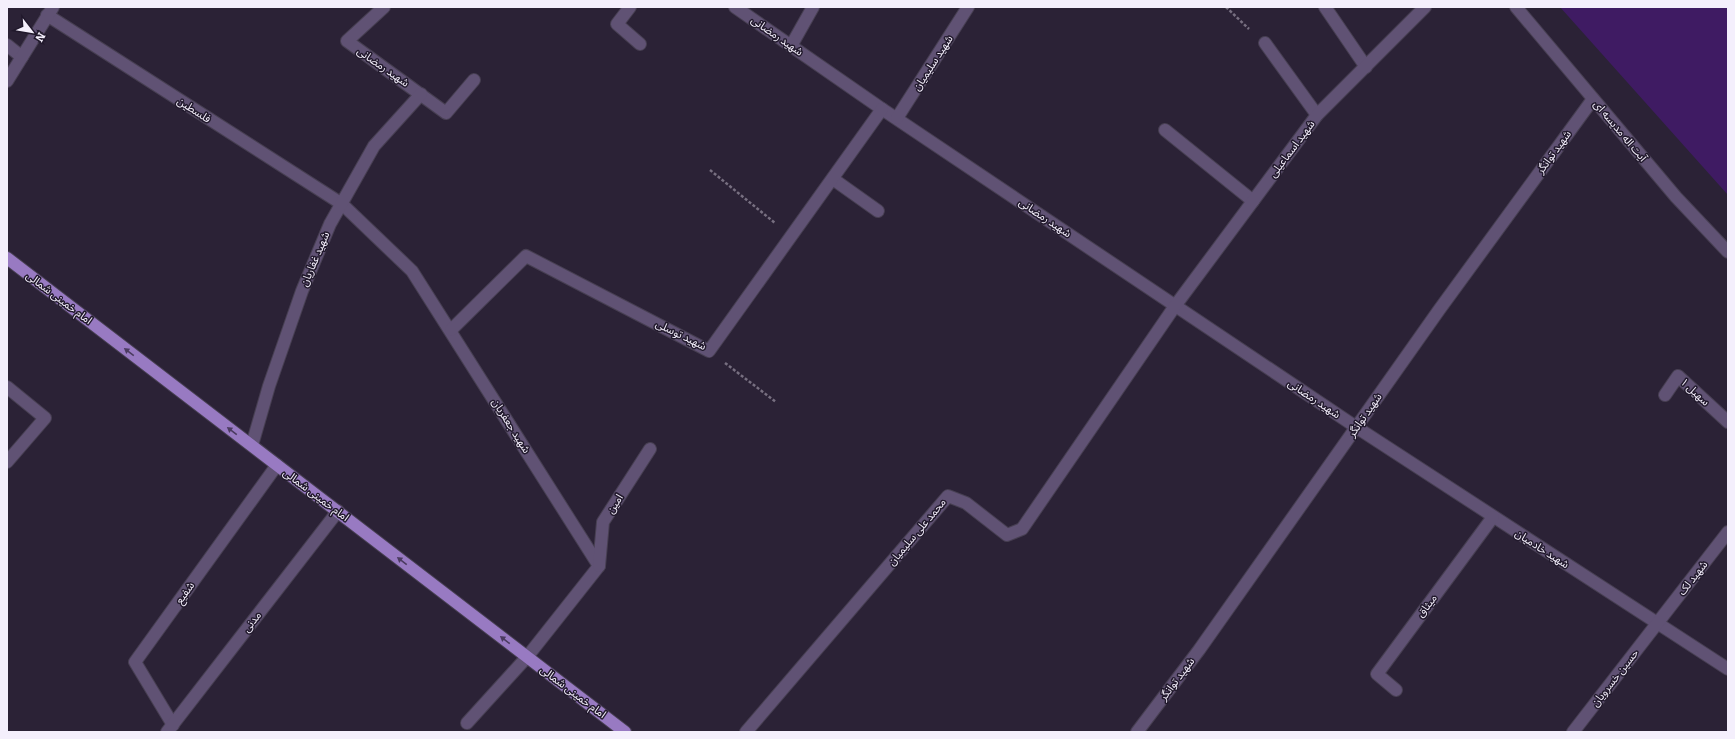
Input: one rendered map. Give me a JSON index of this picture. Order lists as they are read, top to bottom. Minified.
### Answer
{"streets":{"main road":["امام خمینی شمالی"],"street":["شهید رمضانی","شهید سلیمیان","فلسطین","آیت اله مدیسه ای","شهید اسماعیلی","شهید توانگر","شهید غفاریان","شهید توسلی","سهیل ۱","شهید جعفریان","امین","محمد علی سلیمیان","شهید خادمیان","شهید لک","شفیع","میثاق","مدنی","حسین خسرویان"]},"crossings":[["شهید رمضانی","شهید سلیمیان"],["شهید رمضانی","شهید اسماعیلی"],["شهید رمضانی","شهید توانگر"],["شهید رمضانی","شهید غفاریان"],["شهید رمضانی","شهید توسلی"],["شهید رمضانی","محمد علی سلیمیان"],["شهید رمضانی","شهید خادمیان"],["فلسطین","شهید غفاریان"],["فلسطین","شهید جعفریان"],["آیت اله مدیسه ای","شهید توانگر"],["شهید اسماعیلی","محمد علی سلیمیان"],["شهید توانگر","شهید خادمیان"],["شهید غفاریان","امام خمینی شمالی"],["شهید غفاریان","شهید جعفریان"],["امام خمینی شمالی","شفیع"],["امام خمینی شمالی","مدنی"],["شهید توسلی","شهید جعفریان"],["شهید جعفریان","امین"],["شهید خادمیان","شهید لک"],["شهید خادمیان","میثاق"],["شهید خادمیان","حسین خسرویان"],["شهید لک","حسین خسرویان"],["شفیع","مدنی"]],"one_way":["امام خمینی شمالی"],"north":"bottom right"}
